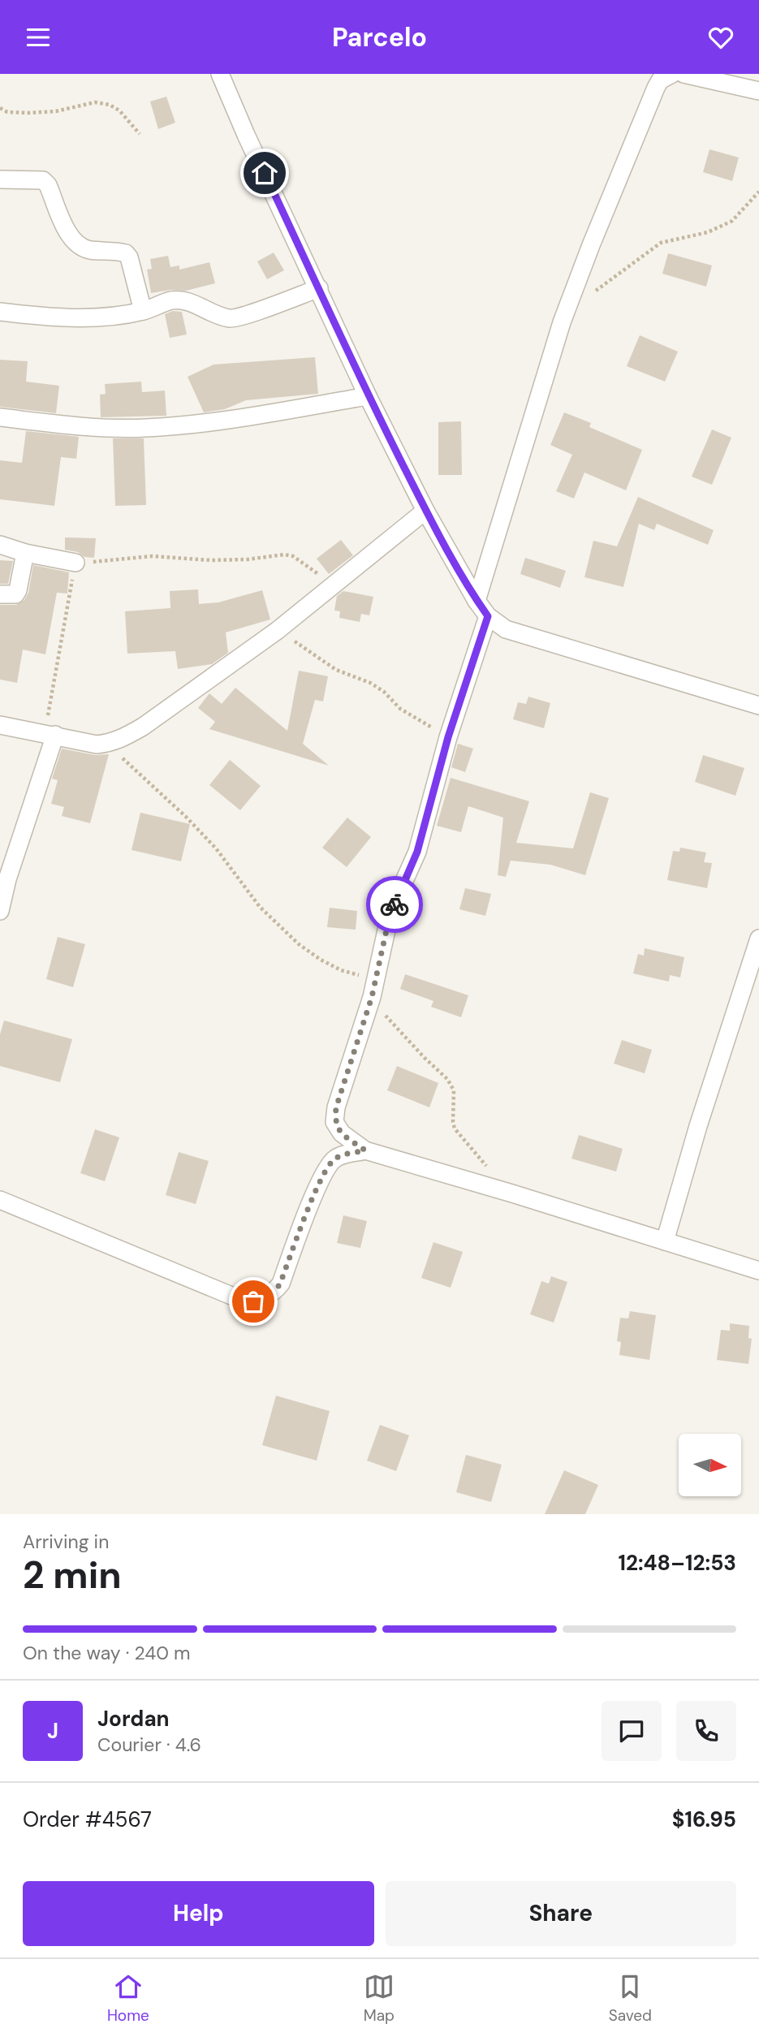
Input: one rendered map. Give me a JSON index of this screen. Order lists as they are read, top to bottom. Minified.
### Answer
{"north":"right","page":{"header":"Parcelo","heading":["2 min","Arriving in","12:48–12:53"],"panel":["Jordan","Courier · 4.6","Order #4567","$16.95"],"bar":"On the way · 240 m","round":"J","buttons":["Help","Share"],"tabs":["Home","Map","Saved"]}}
